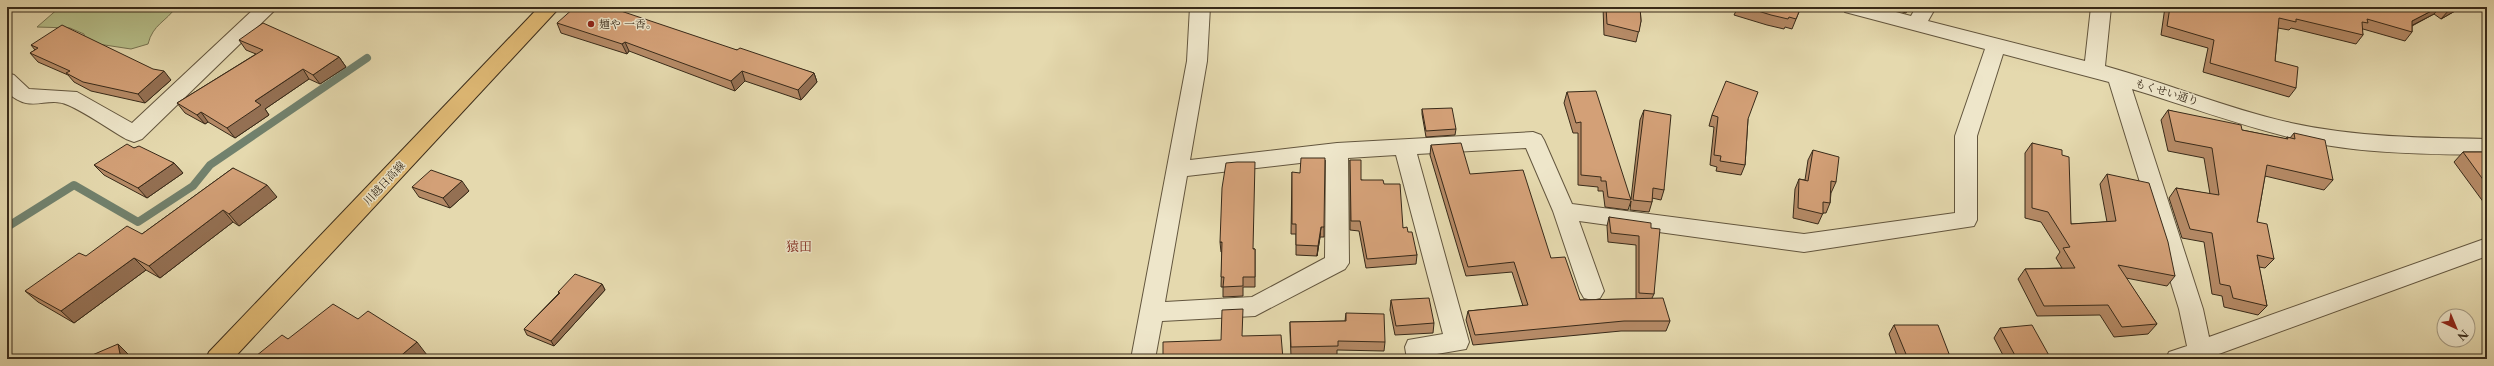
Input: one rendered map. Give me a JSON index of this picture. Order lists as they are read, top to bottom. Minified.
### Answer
{"streets":{"main road":["川越日高線"],"street":["もくせい通り"]},"districts":["猿田"],"places":["麺や 一香。"],"north":"bottom right"}
